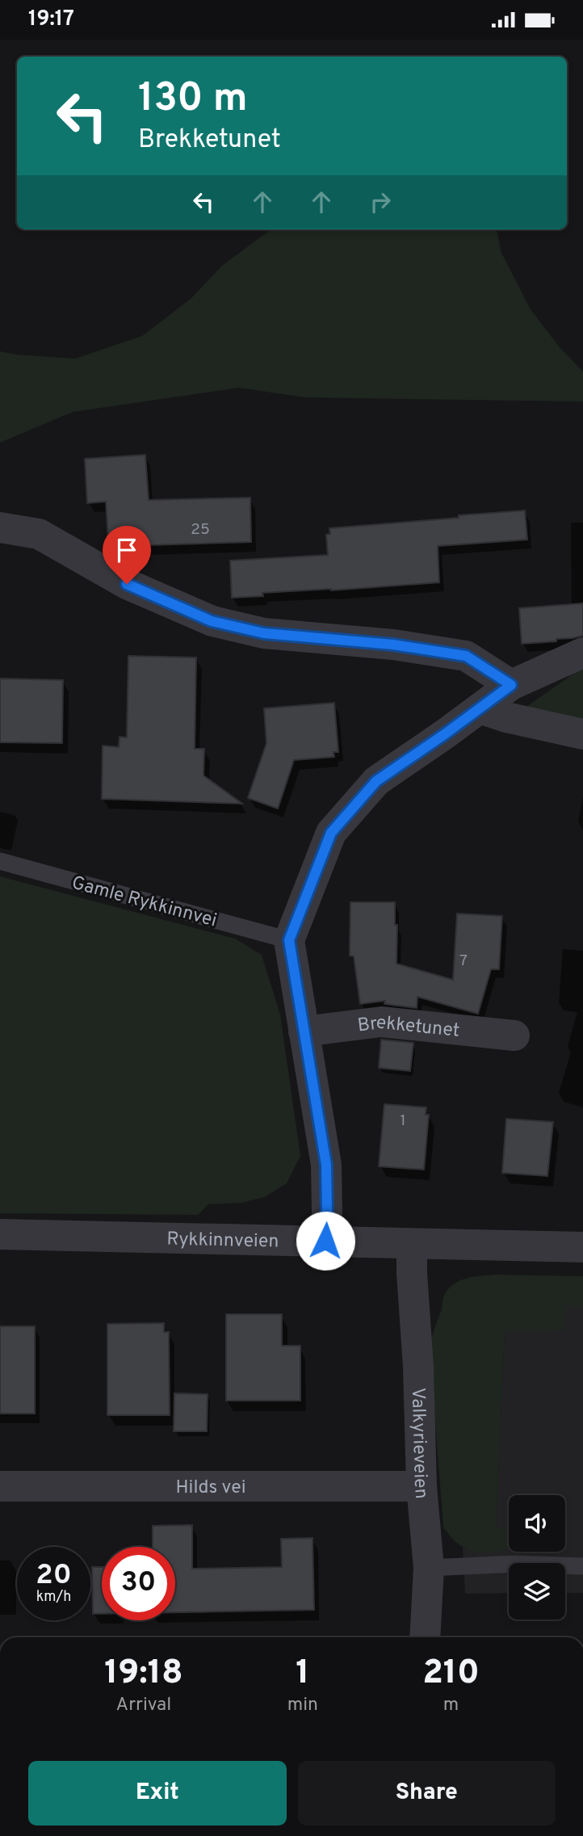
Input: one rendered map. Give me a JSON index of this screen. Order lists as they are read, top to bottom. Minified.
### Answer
{"streets":{"street":["Brekketunet","Rykkinnveien","Valkyrieveien","Hilds vei"],"lane":["Gamle Rykkinnvei"]},"crossings":[["Rykkinnveien","Valkyrieveien"],["Valkyrieveien","Hilds vei"]],"house_numbers":["25","7","1"],"page":{"status":"19:17","turn":["130 m","Brekketunet"],"speed":"20 km/h","limit":"30","eta":["19:18","Arrival","1","min","210","m"],"buttons":["Exit","Share"]}}
